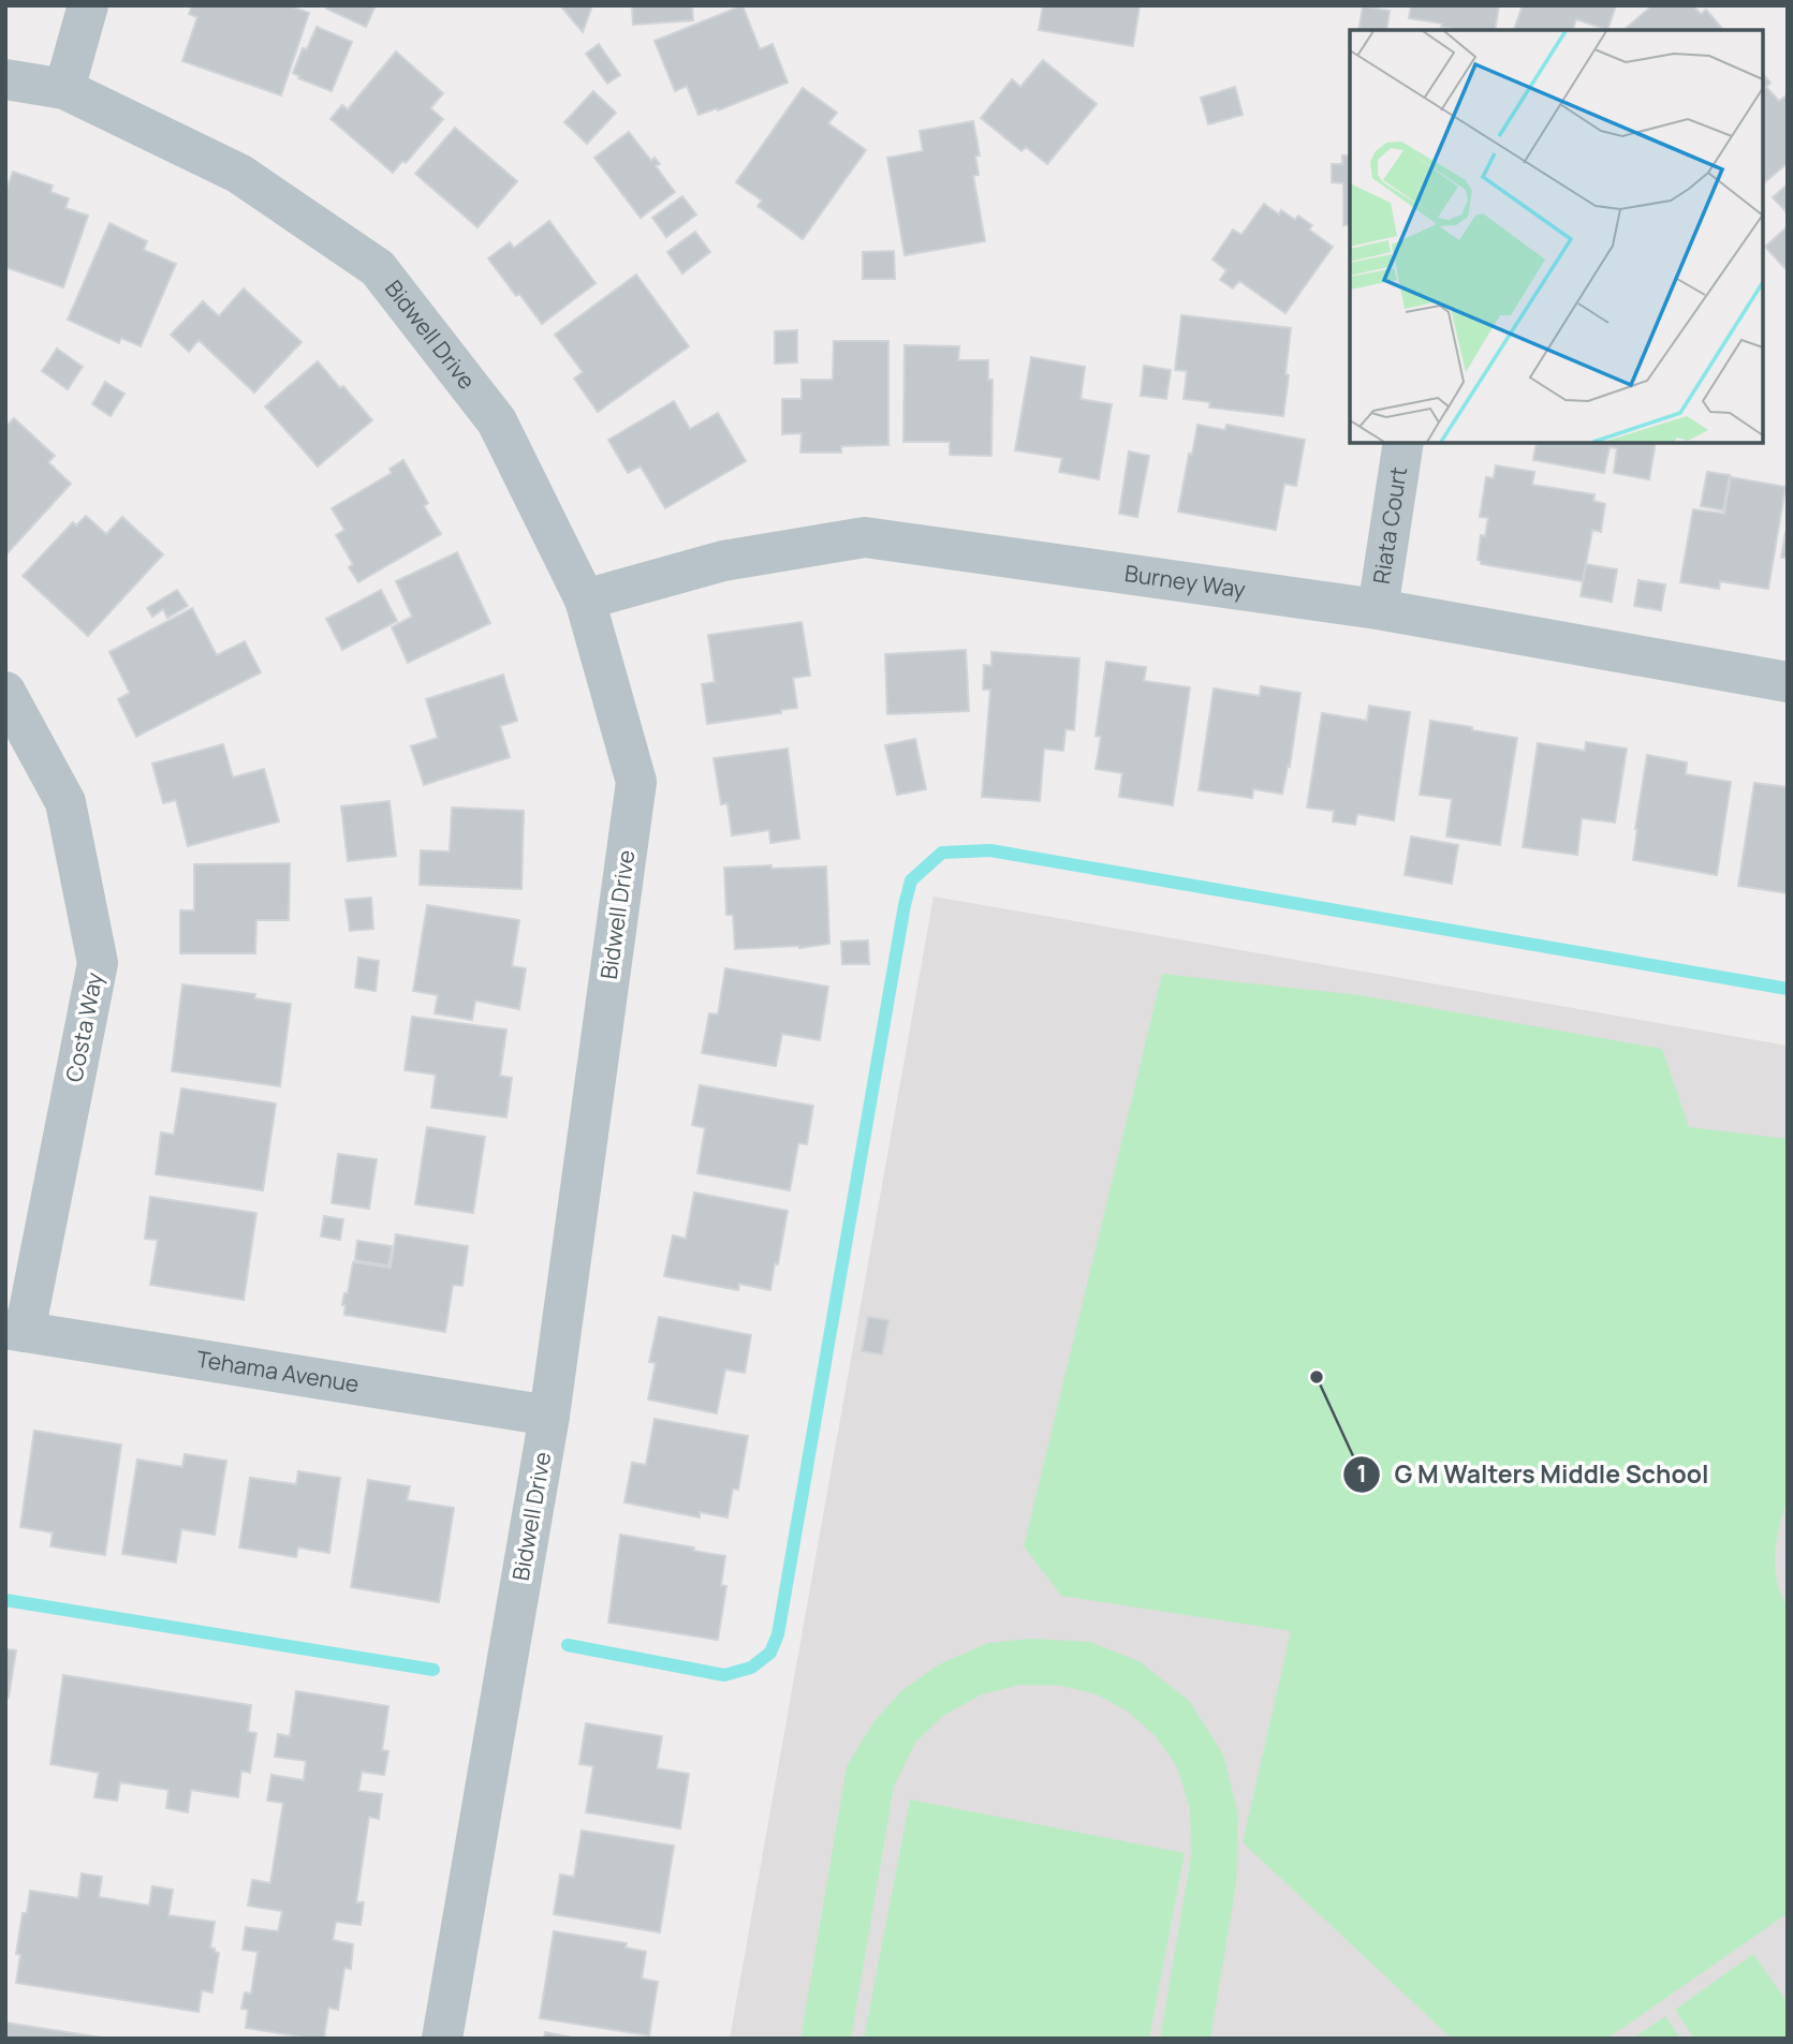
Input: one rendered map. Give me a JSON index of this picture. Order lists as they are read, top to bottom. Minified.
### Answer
{"streets":{"street":["Bidwell Drive","Riata Court","Burney Way","Costa Way","Tehama Avenue"]},"crossings":[["Bidwell Drive","Burney Way"],["Bidwell Drive","Tehama Avenue"],["Riata Court","Burney Way"],["Costa Way","Tehama Avenue"]],"places":["G M Walters Middle School"]}
